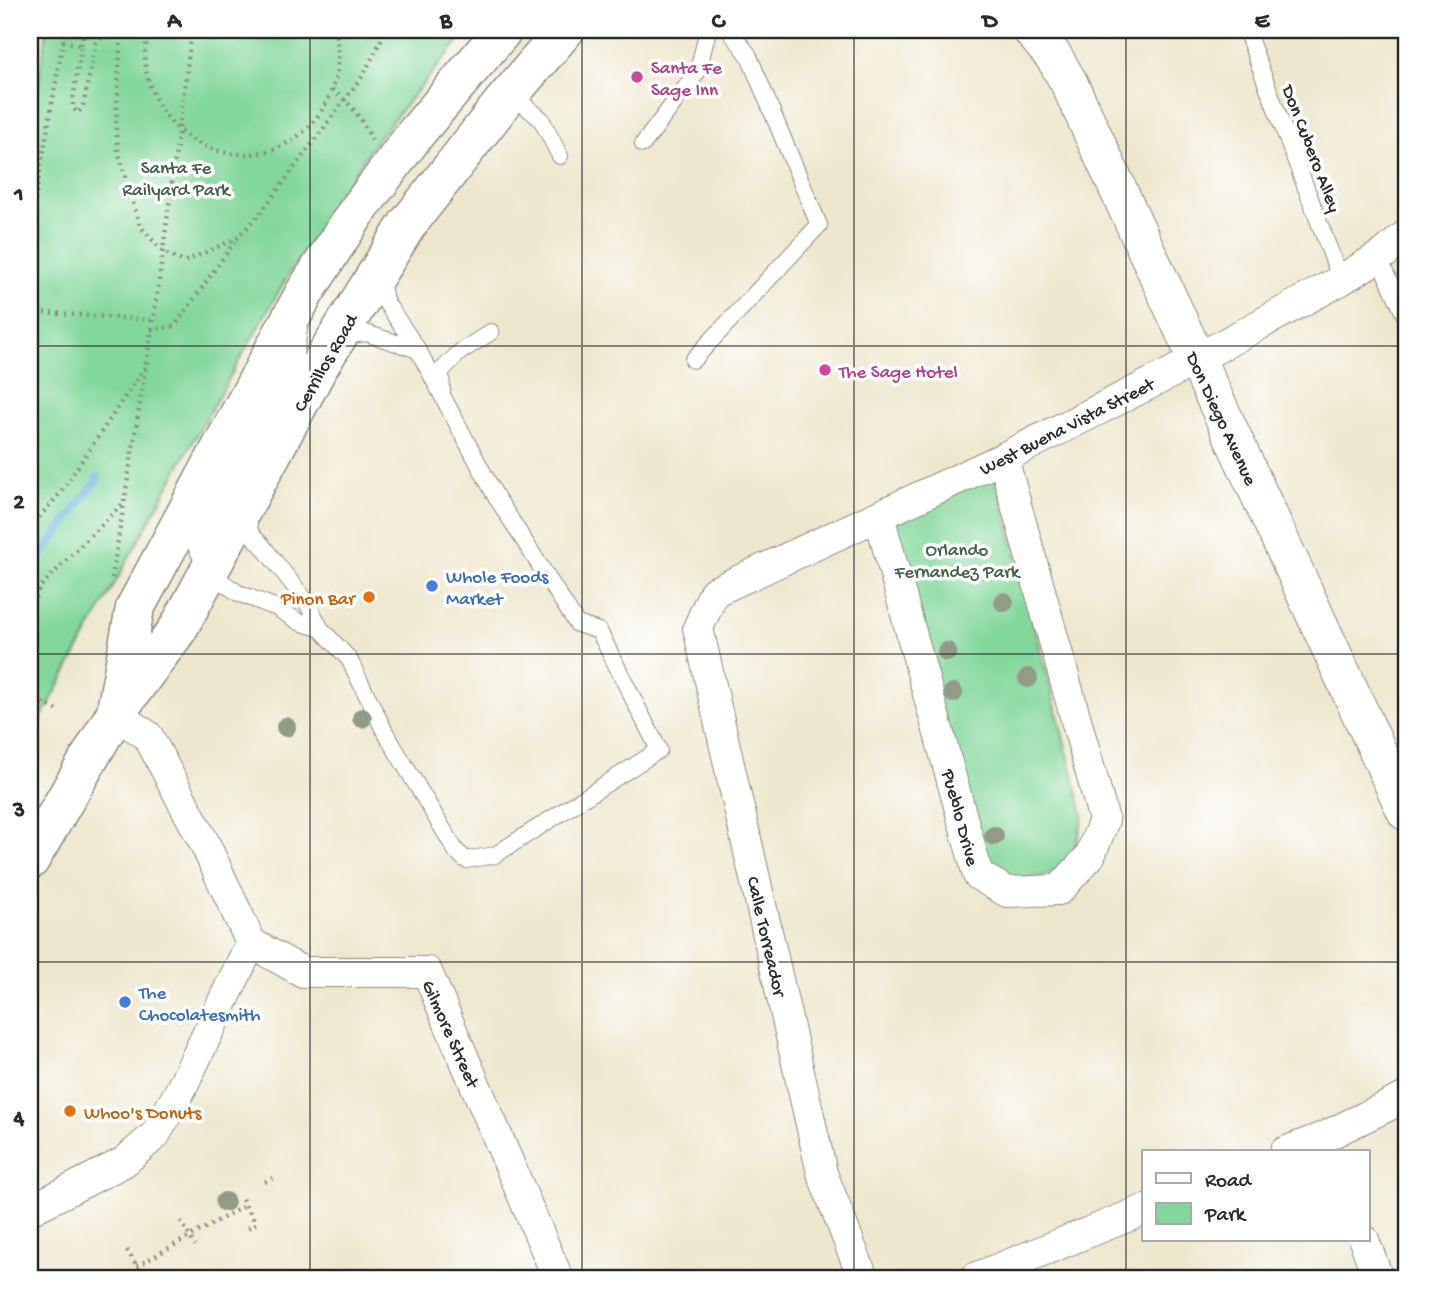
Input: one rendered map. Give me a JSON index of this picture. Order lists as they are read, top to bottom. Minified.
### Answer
{"streets":{"main road":["Cerrillos Road"],"street":["Don Diego Avenue","West Buena Vista Street","Pueblo Drive","Calle Torreador","Gilmore Street"],"lane":["Don Cubero Alley"]},"crossings":[["Don Cubero Alley","West Buena Vista Street"],["Don Diego Avenue","West Buena Vista Street"],["West Buena Vista Street","Pueblo Drive"],["West Buena Vista Street","Calle Torreador"]],"parks":["Santa Fe Railyard Park","Orlando Fernandez Park"],"places":["Santa Fe Sage Inn","The Sage Hotel","Whole Foods Market","Pinon Bar","The Chocolatesmith","Whoo's Donuts"],"legend":["Road","Park"],"grid":{"columns":["A","B","C","D","E"],"rows":["1","2","3","4"]}}
